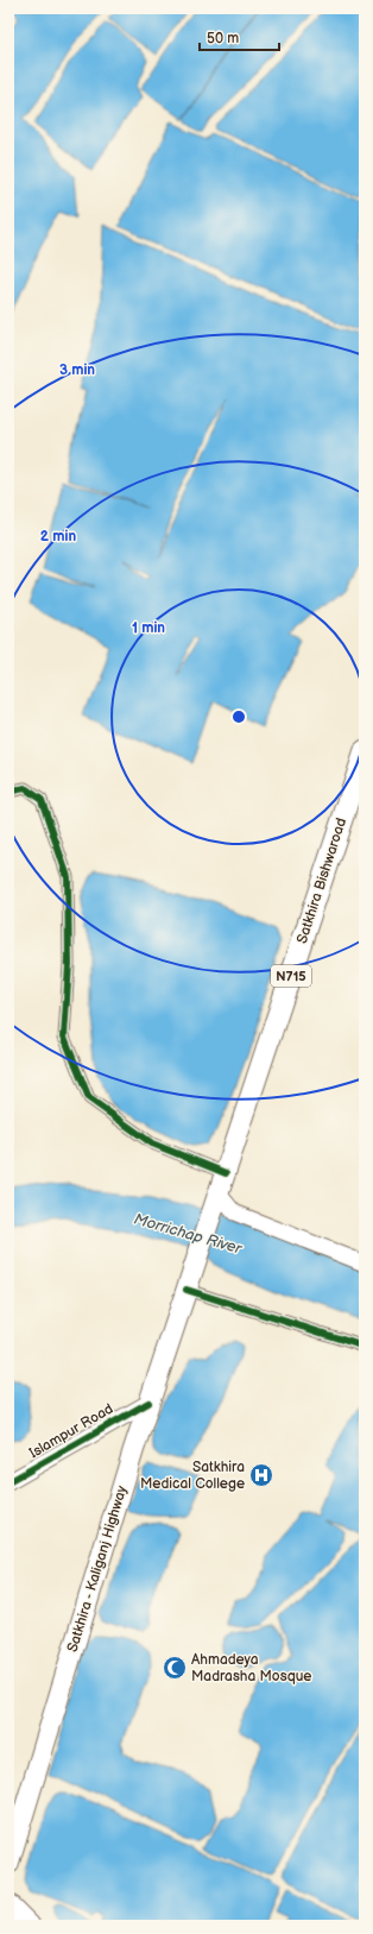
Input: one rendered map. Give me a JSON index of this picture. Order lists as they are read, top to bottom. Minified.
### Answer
{"streets":{"highway":["Satkhira Bishwaroad","N715","Satkhira - Kaliganj Highway"],"street":["Islampur Road"]},"crossings":[["Satkhira Bishwaroad","N715"],["N715","Satkhira - Kaliganj Highway"],["Islampur Road","Satkhira - Kaliganj Highway"]],"water":["Morrichap River"],"places":{"hospital":["Satkhira Medical College"],"mosque":["Ahmadeya Madrasha Mosque"]},"scale_bar":"50 m","rings":["3 min","2 min","1 min"]}
